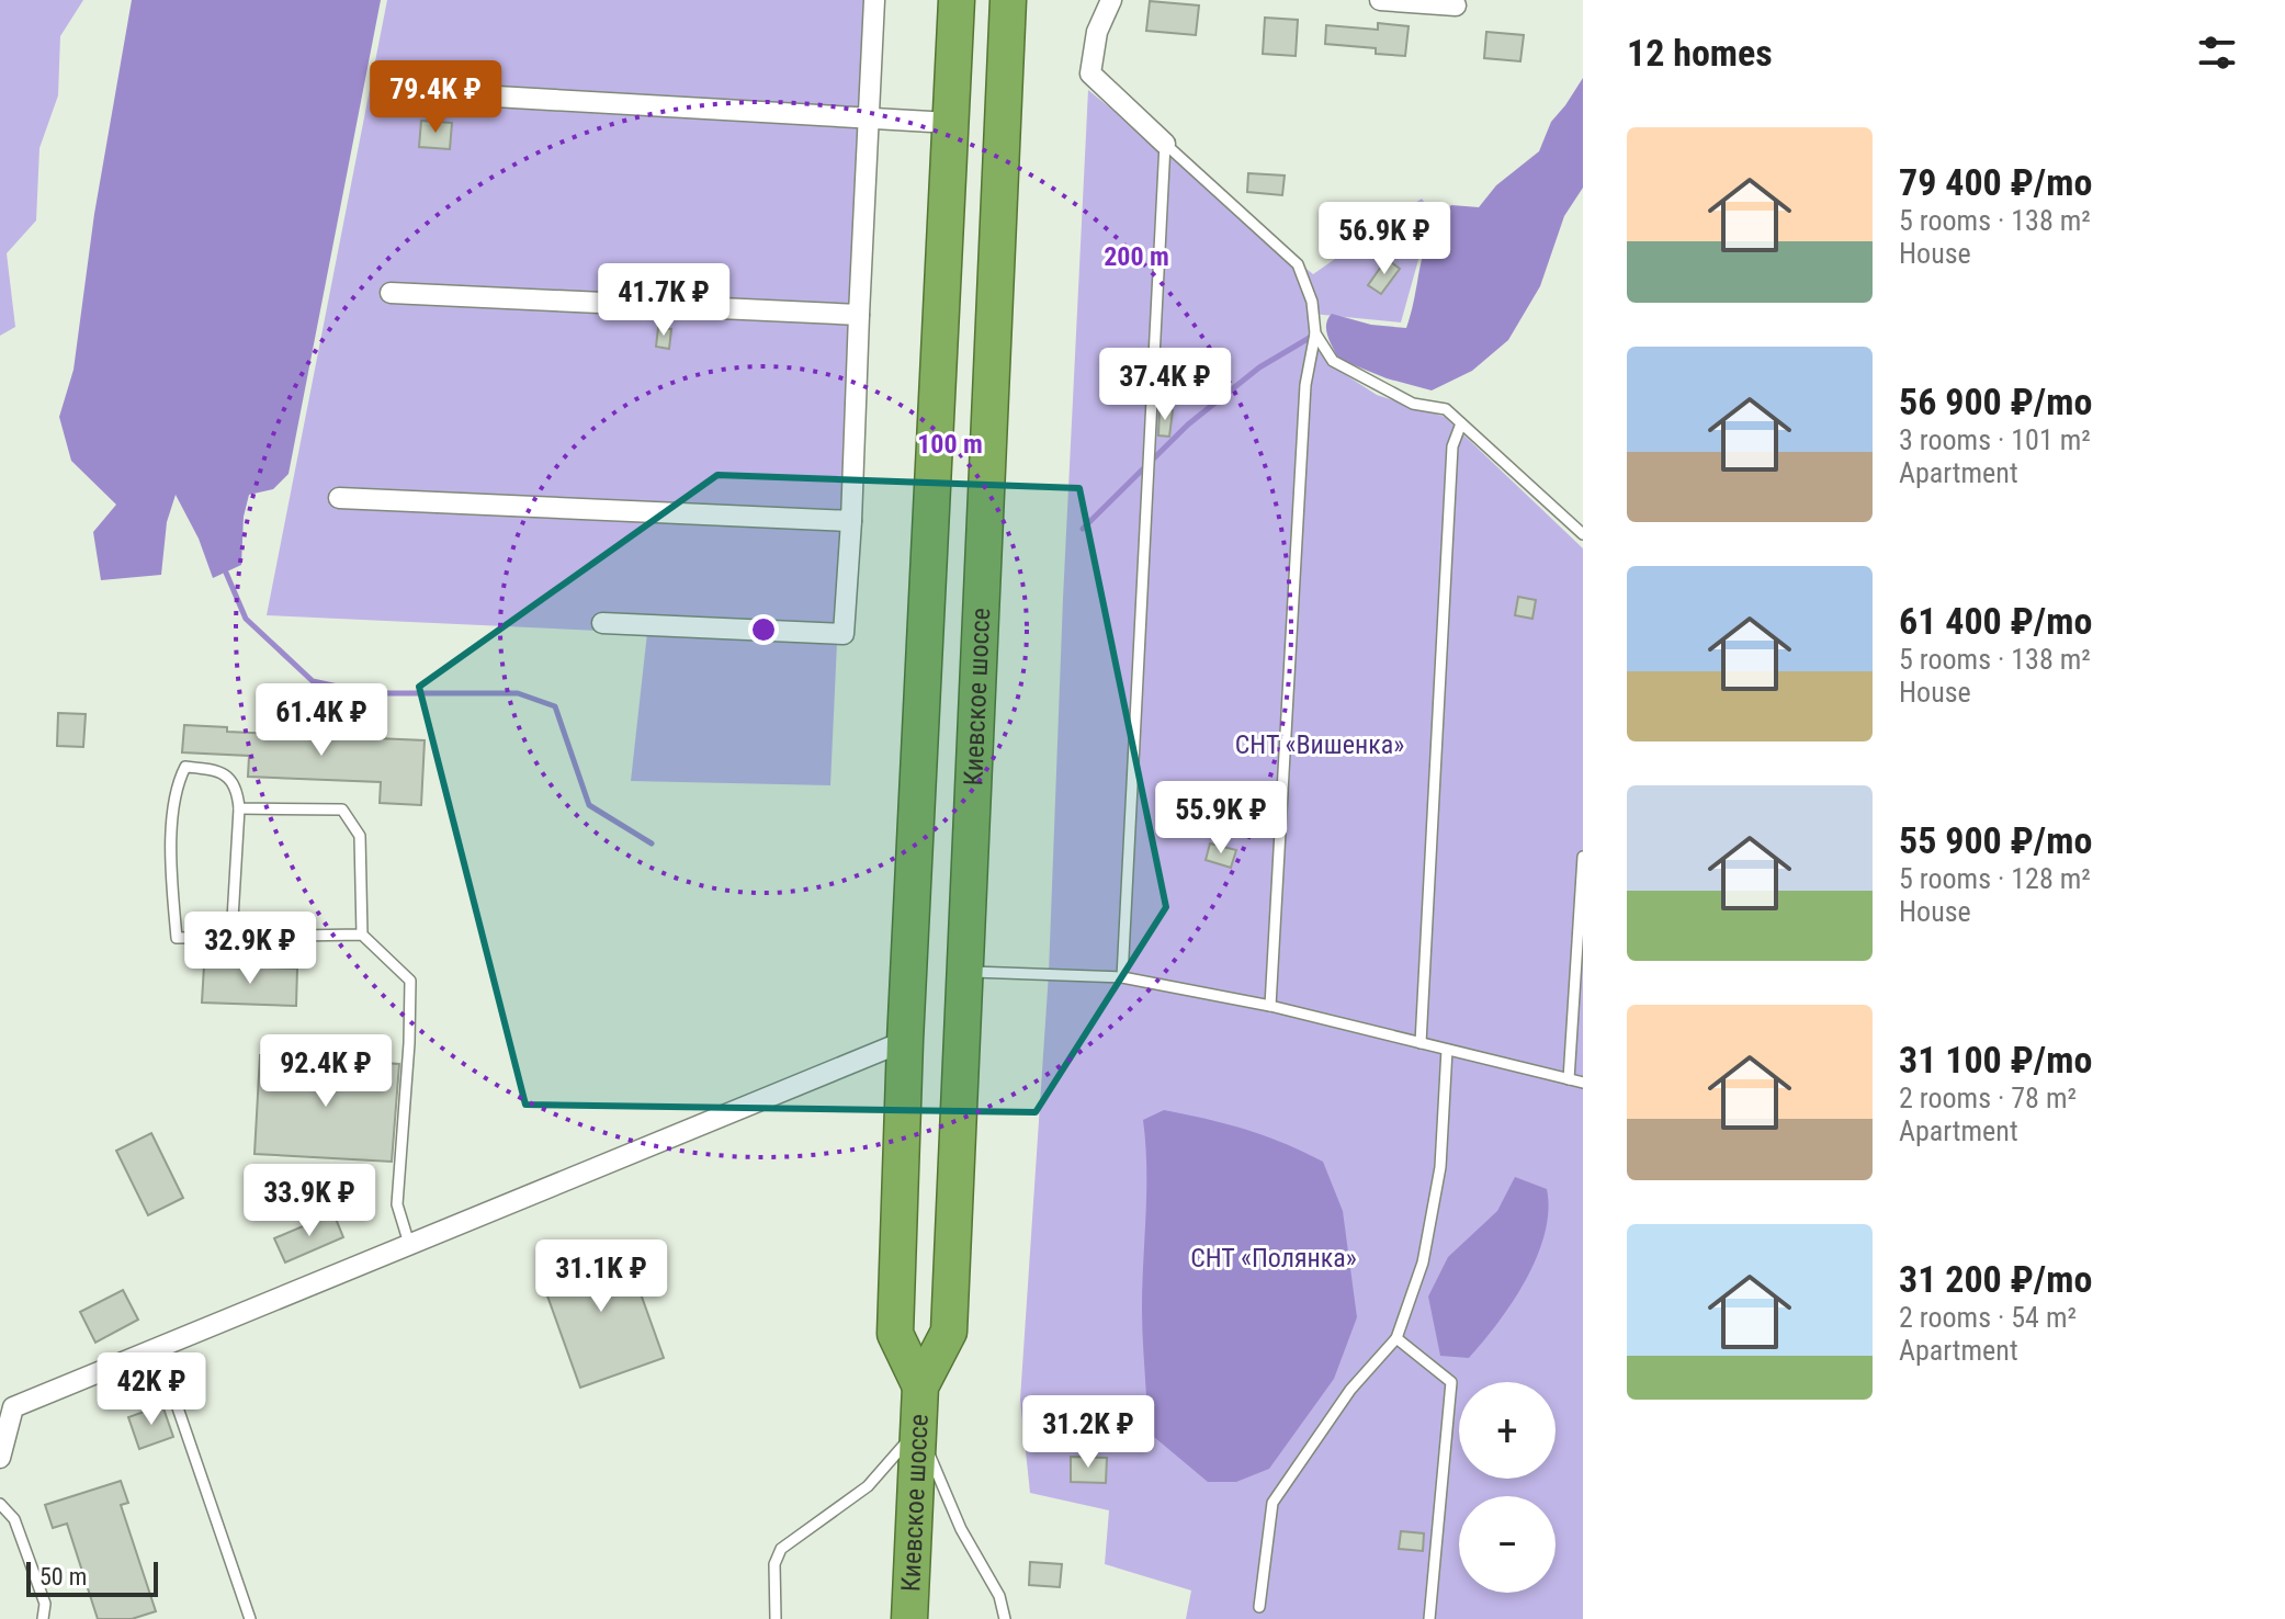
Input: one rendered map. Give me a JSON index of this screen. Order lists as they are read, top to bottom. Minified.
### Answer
{"streets":{"highway":["Киевское шоссе"]},"parks":["СНТ «Вишенка»","СНТ «Полянка»"],"scale_bar":"50 m","page":{"heading":"12 homes","price":["79.4K ₽","56.9K ₽","41.7K ₽","37.4K ₽","61.4K ₽","55.9K ₽","32.9K ₽","92.4K ₽","33.9K ₽","31.1K ₽","42K ₽","31.2K ₽"],"list":[{"name":"79 400 ₽/mo","note":"5 rooms · 138 m² · House"},{"name":"56 900 ₽/mo","note":"3 rooms · 101 m² · Apartment"},{"name":"61 400 ₽/mo","note":"5 rooms · 138 m² · House"},{"name":"55 900 ₽/mo","note":"5 rooms · 128 m² · House"},{"name":"31 100 ₽/mo","note":"2 rooms · 78 m² · Apartment"},{"name":"31 200 ₽/mo","note":"2 rooms · 54 m² · Apartment"}],"map_buttons":["+","−"],"scale":"50 m"},"rings":["200 m","100 m"]}
